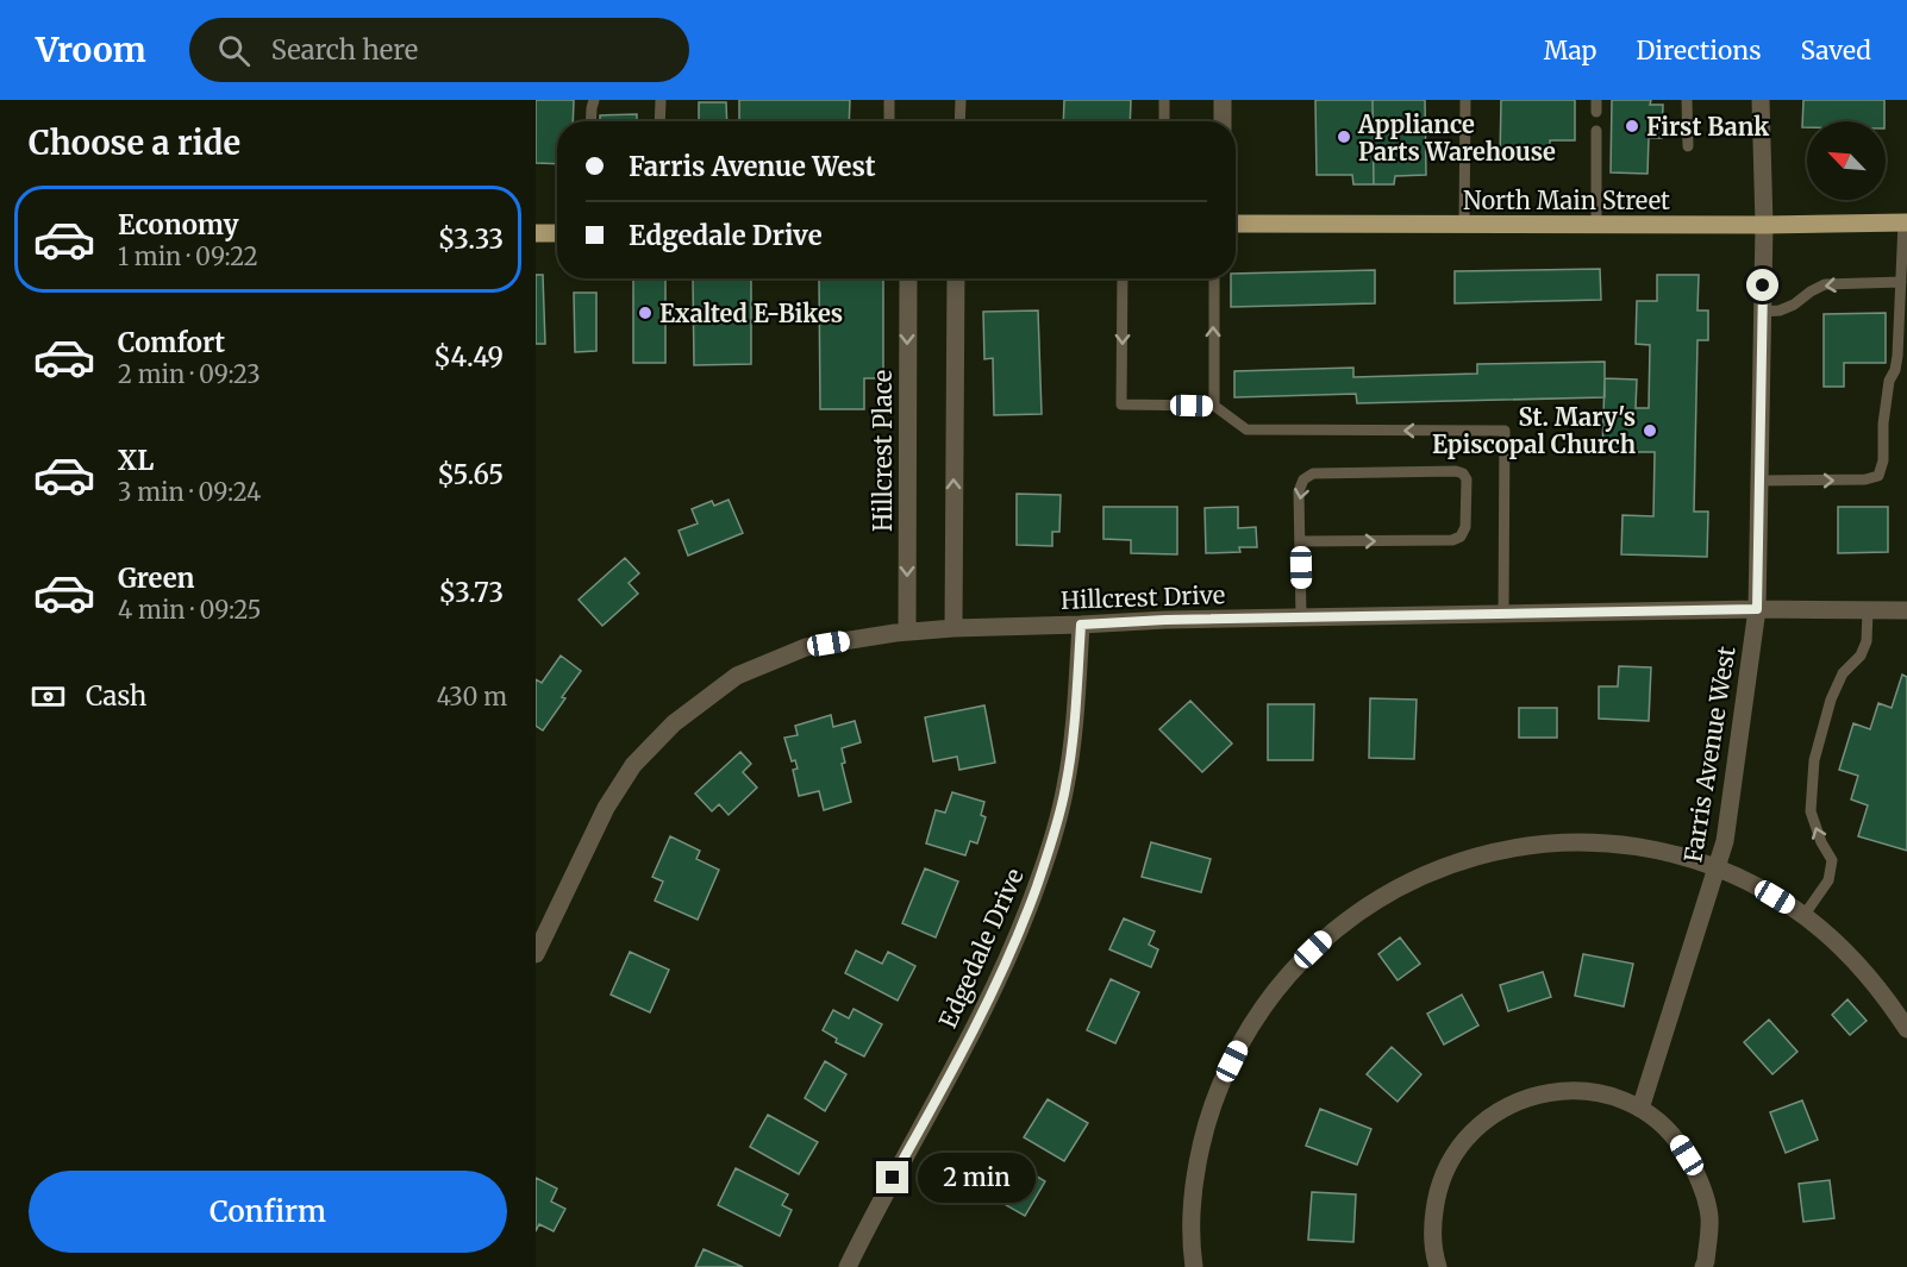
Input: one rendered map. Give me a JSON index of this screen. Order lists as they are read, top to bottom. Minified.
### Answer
{"streets":{"main road":["North Main Street"],"street":["Hillcrest Place","Hillcrest Drive","Farris Avenue West","Edgedale Drive"]},"crossings":[["North Main Street","Farris Avenue West"],["Hillcrest Place","Hillcrest Drive"],["Hillcrest Drive","Farris Avenue West"],["Hillcrest Drive","Edgedale Drive"]],"places":["First Bank","Appliance Parts Warehouse","Exalted E-Bikes","St. Mary's Episcopal Church"],"north":"top left","page":{"header":"Vroom","search":"Search here","nav":["Map","Directions","Saved"],"heading":"Choose a ride","banner":["Farris Avenue West","Edgedale Drive"],"list":[{"name":"Economy","note":"1 min · 09:22","value":"$3.33"},{"name":"Comfort","note":"2 min · 09:23","value":"$4.49"},{"name":"XL","note":"3 min · 09:24","value":"$5.65"},{"name":"Green","note":"4 min · 09:25","value":"$3.73"}],"pay":["Cash","430 m"],"bubble":"2 min","buttons":"Confirm"}}
